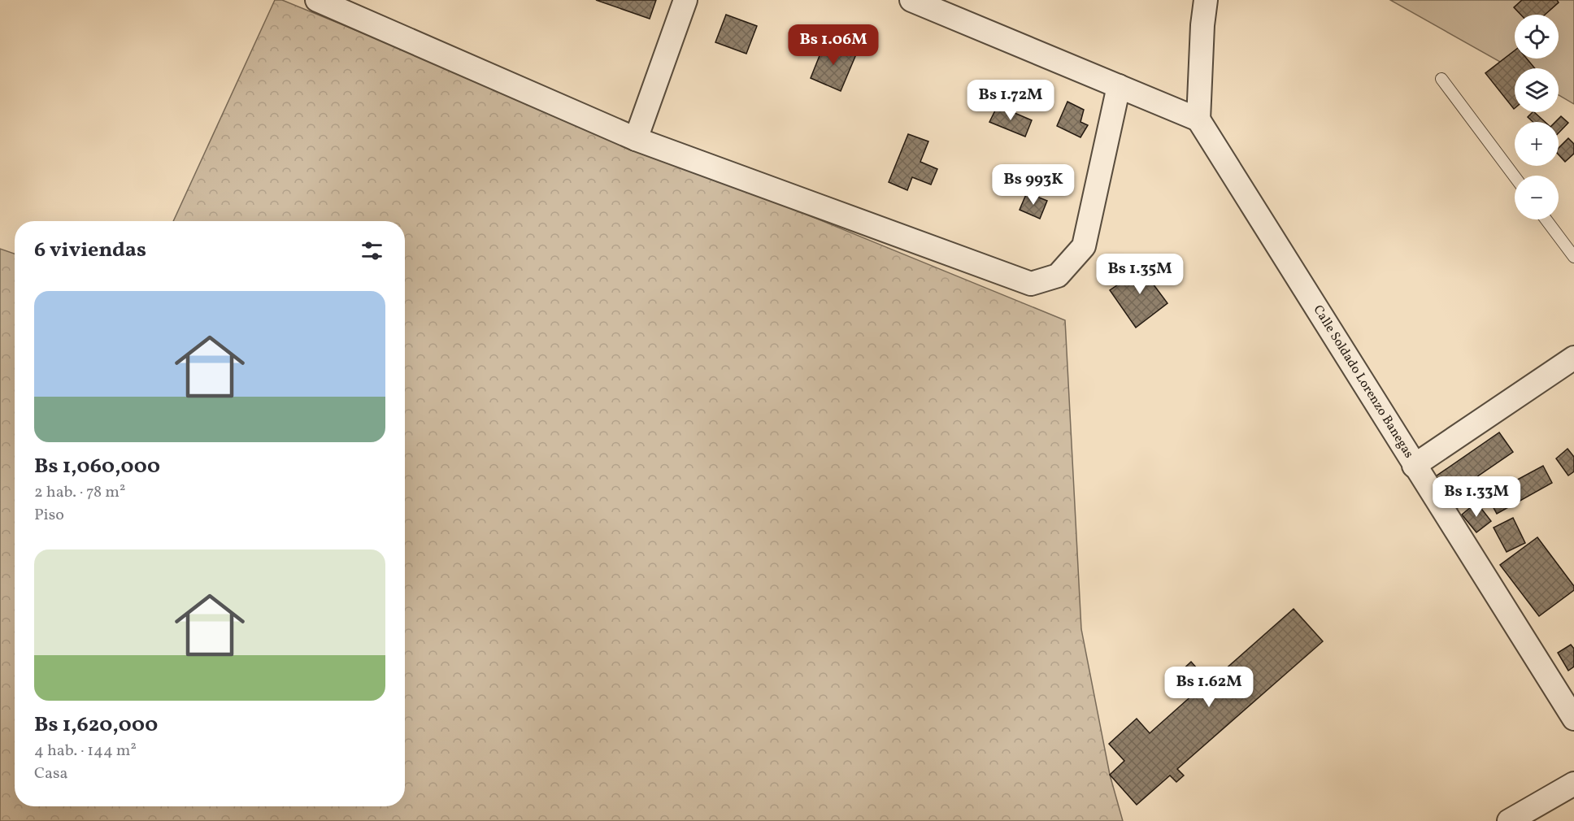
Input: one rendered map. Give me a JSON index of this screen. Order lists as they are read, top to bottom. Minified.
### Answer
{"streets":{"street":["Calle Soldado Lorenzo Banegas"]},"page":{"map_buttons":["+","−"],"price":["Bs 1.06M","Bs 1.72M","Bs 993K","Bs 1.35M","Bs 1.33M","Bs 1.62M"],"heading":"6 viviendas","list":[{"name":"Bs 1,060,000","note":"2 hab. · 78 m² · Piso"},{"name":"Bs 1,620,000","note":"4 hab. · 144 m² · Casa"}]}}
